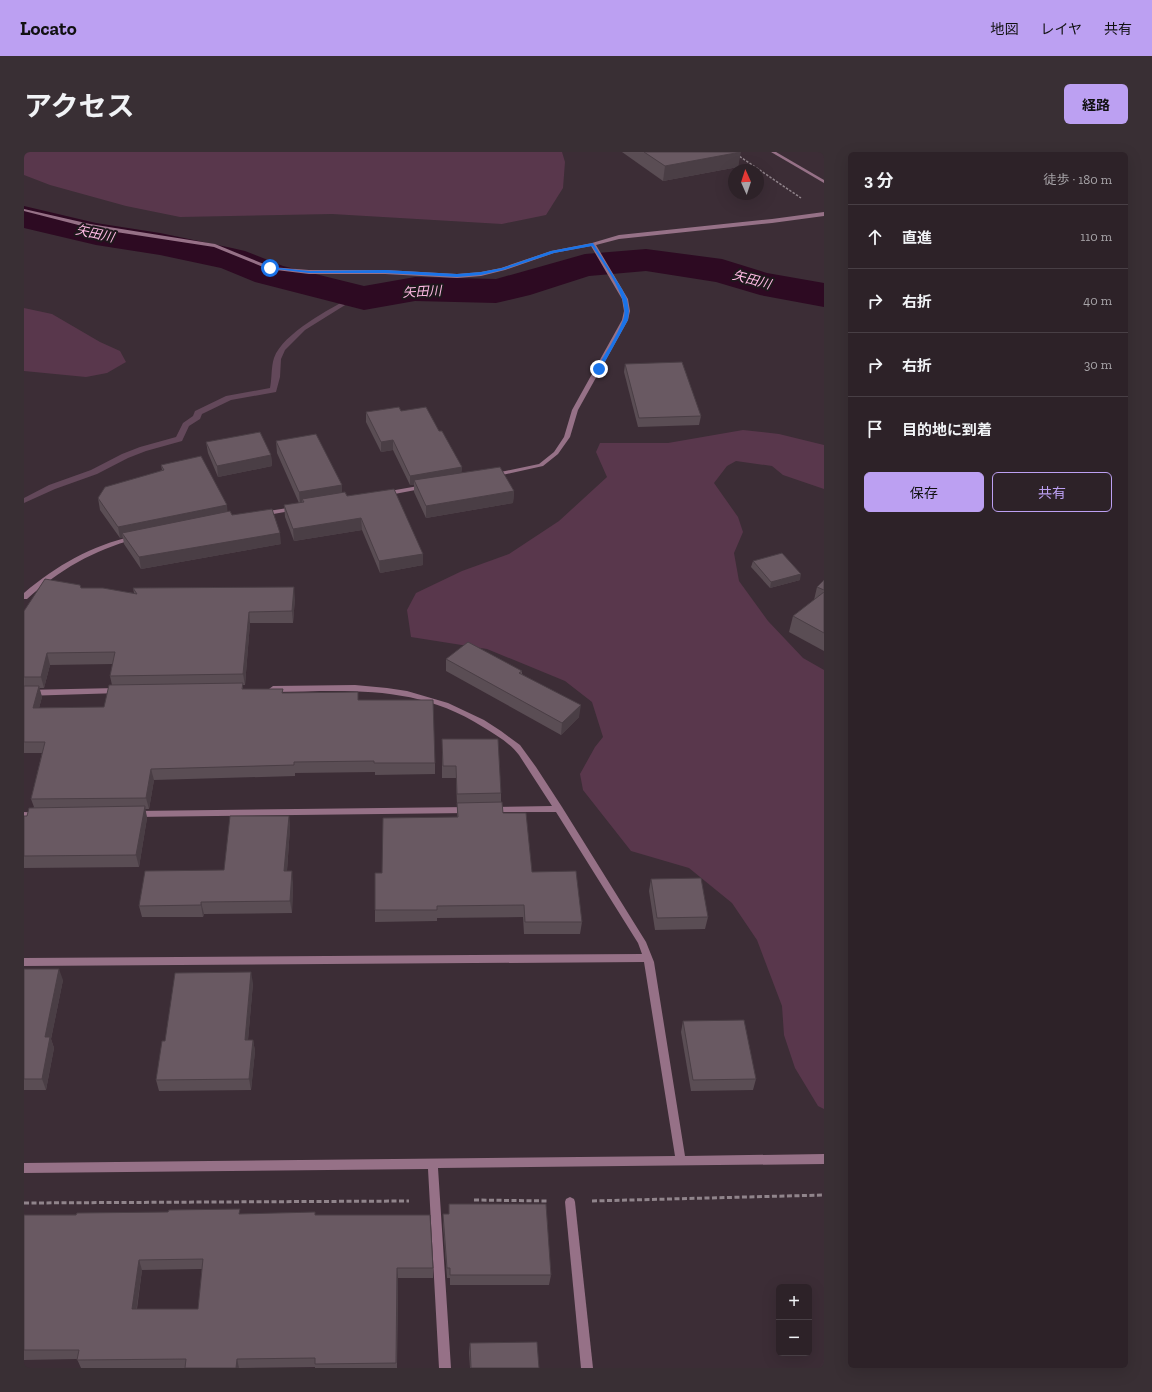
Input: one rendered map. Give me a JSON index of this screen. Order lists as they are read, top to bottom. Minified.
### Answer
{"water":["矢田川"],"north":"top","page":{"header":"Locato","nav":["地図","レイヤ","共有"],"title":"アクセス","buttons":["経路",["保存","共有"]],"heading":["3 分","徒歩 · 180 m"],"list":[["直進","110 m"],["右折","40 m"],["右折","30 m"],"目的地に到着"],"map_buttons":["+","−"]}}
